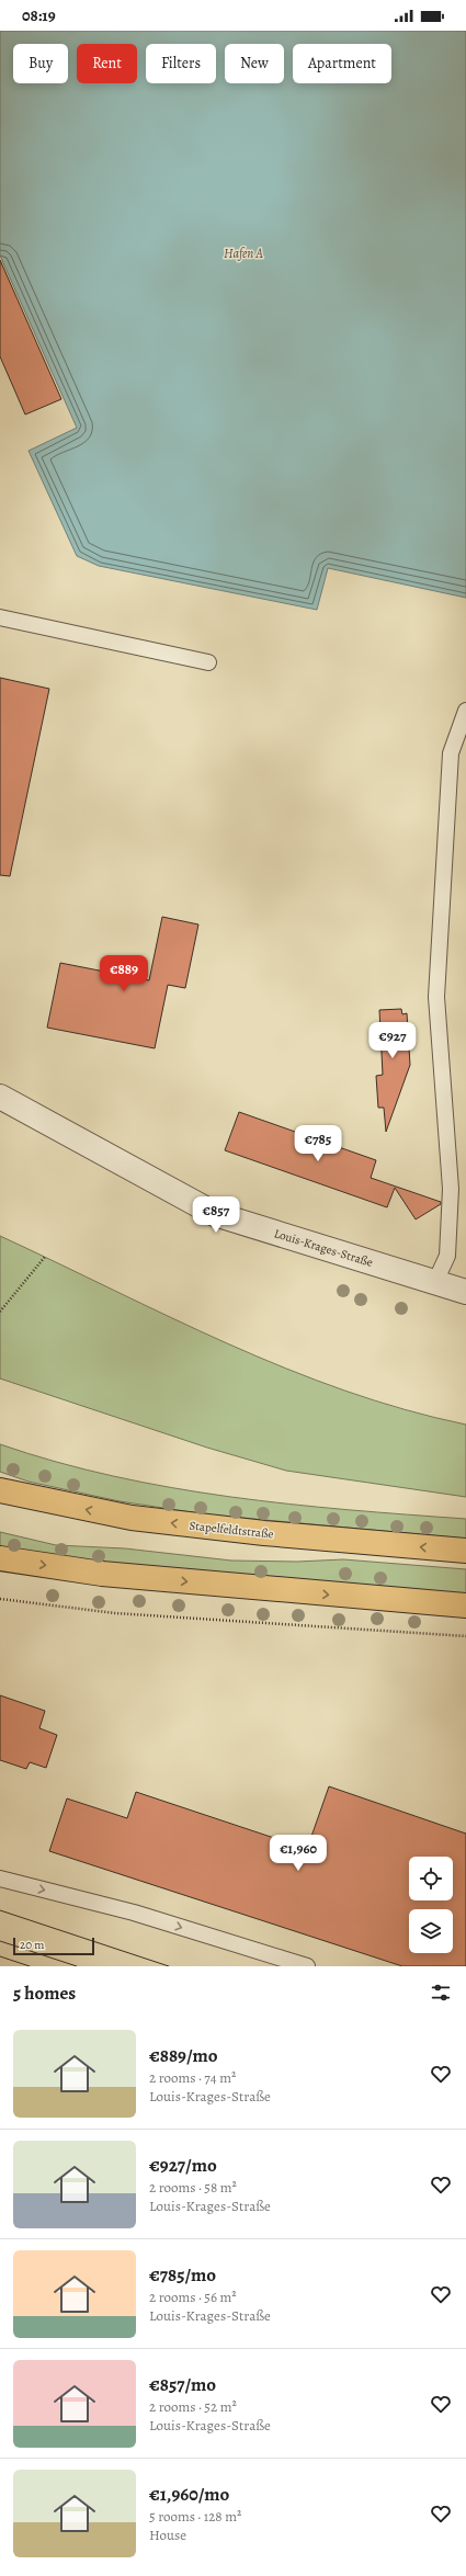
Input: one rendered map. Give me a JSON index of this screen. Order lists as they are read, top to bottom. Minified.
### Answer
{"streets":{"main road":["Stapelfeldtstraße"],"street":["Louis-Krages-Straße"]},"water":["Hafen A"],"scale_bar":"20 m","page":{"status":"08:19","chip":["Buy","Rent","Filters","New","Apartment"],"price":["€889","€927","€785","€857","€1,960"],"scale":"20 m","heading":"5 homes","list":[{"name":"€889/mo","note":"2 rooms · 74 m² · Louis-Krages-Straße"},{"name":"€927/mo","note":"2 rooms · 58 m² · Louis-Krages-Straße"},{"name":"€785/mo","note":"2 rooms · 56 m² · Louis-Krages-Straße"},{"name":"€857/mo","note":"2 rooms · 52 m² · Louis-Krages-Straße"},{"name":"€1,960/mo","note":"5 rooms · 128 m² · House"}]}}
